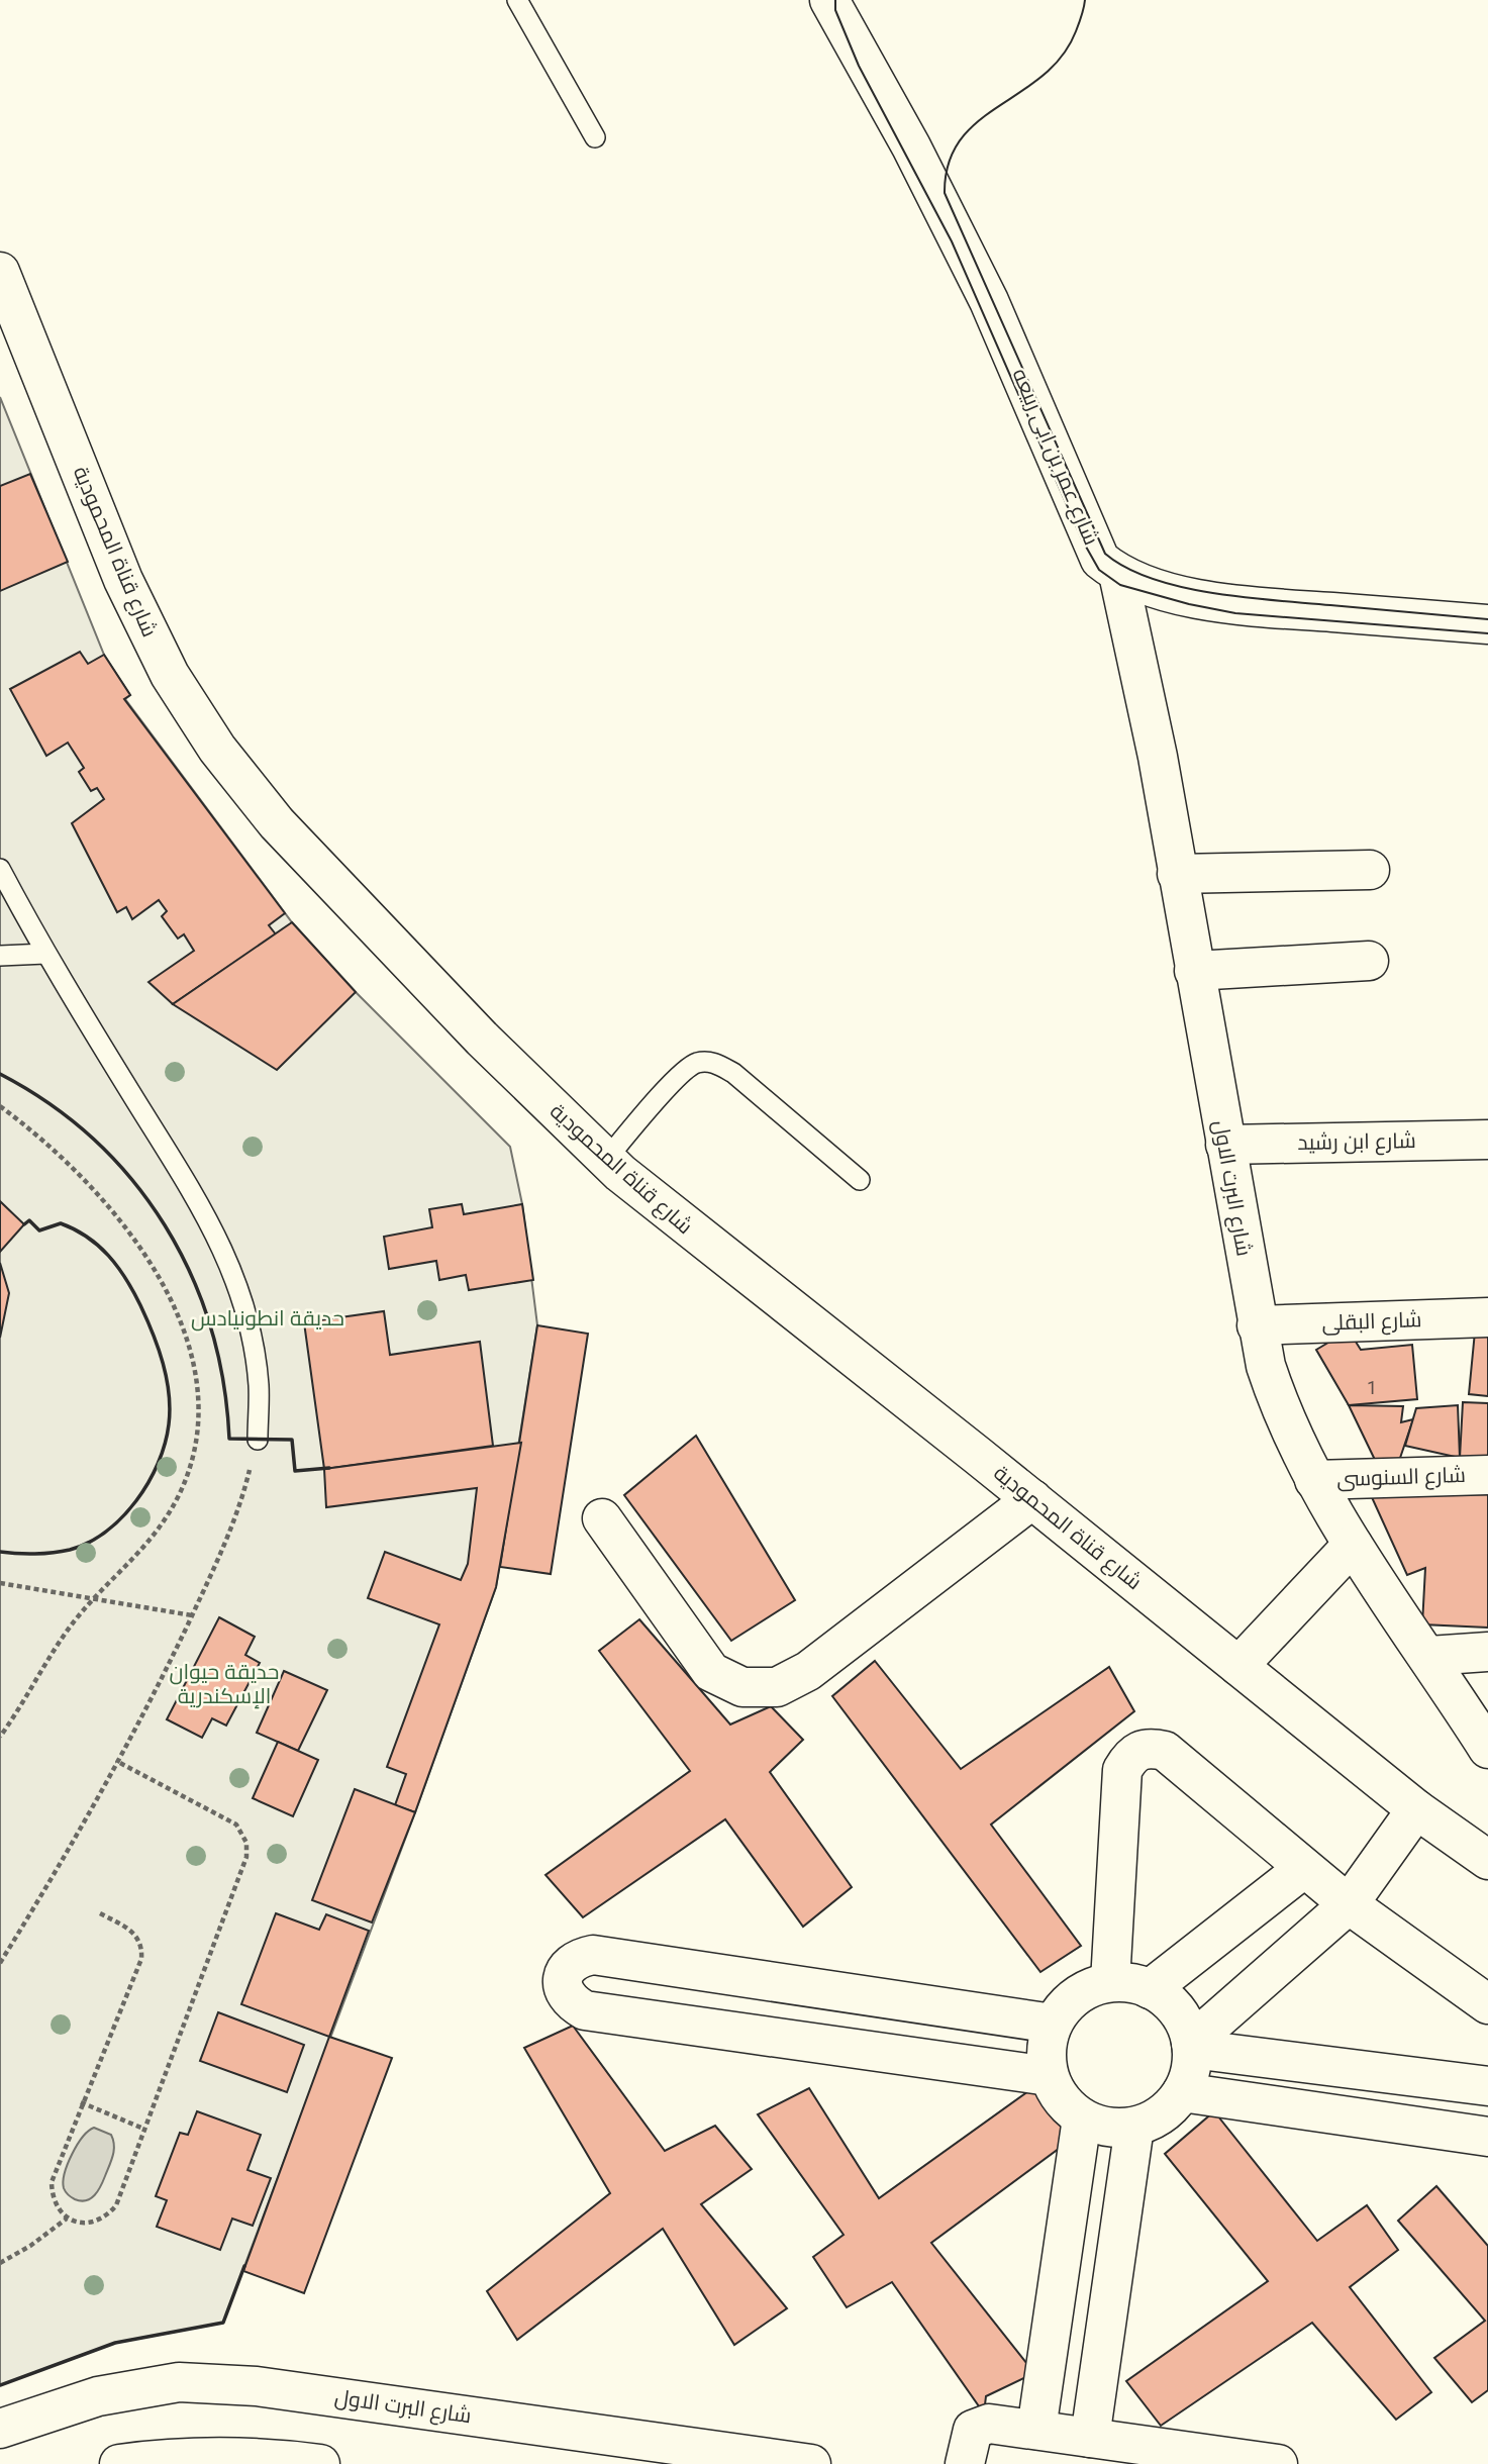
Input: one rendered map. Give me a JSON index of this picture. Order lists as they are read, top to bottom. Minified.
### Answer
{"streets":{"street":["شارع عمر بن ابى ربيعه","شارع قناة المحمودية","شارع ابن رشيد","شارع البرت الاول","شارع البقلى","شارع السنوسى"]},"crossings":[["شارع عمر بن ابى ربيعه","شارع البرت الاول"],["شارع ابن رشيد","شارع البرت الاول"],["شارع البرت الاول","شارع البقلى"],["شارع البرت الاول","شارع السنوسى"]],"parks":["حديقة انطونيادس","حديقة حيوان الإسكندرية"],"house_numbers":["1"]}
